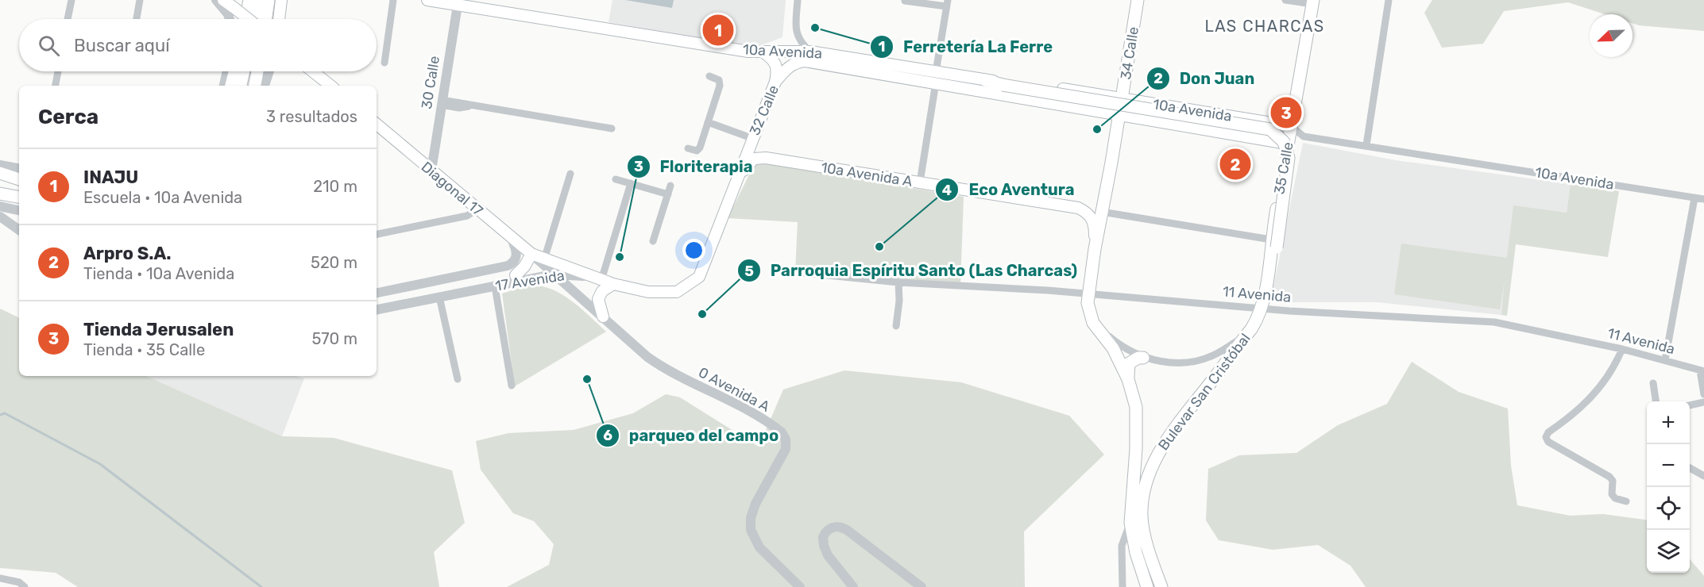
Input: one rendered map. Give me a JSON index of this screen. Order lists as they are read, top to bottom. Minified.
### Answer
{"streets":{"main road":["10a Avenida","34 Calle","32 Calle","35 Calle","10a Avenida A","Diagonal 17","17 Avenida","Bulevar San Cristóbal"],"street":["30 Calle","11 Avenida","0 Avenida A"]},"crossings":[["10a Avenida","34 Calle"],["10a Avenida","30 Calle"],["10a Avenida","32 Calle"],["10a Avenida","35 Calle"],["34 Calle","10a Avenida A"],["34 Calle","11 Avenida"],["34 Calle","Bulevar San Cristóbal"],["30 Calle","Diagonal 17"],["32 Calle","10a Avenida A"],["32 Calle","17 Avenida"],["Diagonal 17","17 Avenida"],["Diagonal 17","0 Avenida A"],["17 Avenida","0 Avenida A"],["11 Avenida","Bulevar San Cristóbal"]],"districts":["LAS CHARCAS"],"places":["Ferretería La Ferre","Don Juan","Eco Aventura","Floriterapia","Parroquia Espíritu Santo (Las Charcas)","parqueo del campo"],"north":"bottom left","page":{"pins":["1","3","2"],"search":"Buscar aquí","heading":["Cerca","3 resultados"],"list":[{"mark":"1","name":"INAJU","note":"Escuela · 10a Avenida","value":"210 m"},{"mark":"2","name":"Arpro S.A.","note":"Tienda · 10a Avenida","value":"520 m"},{"mark":"3","name":"Tienda Jerusalen","note":"Tienda · 35 Calle","value":"570 m"}],"map_buttons":["+","−"]}}
